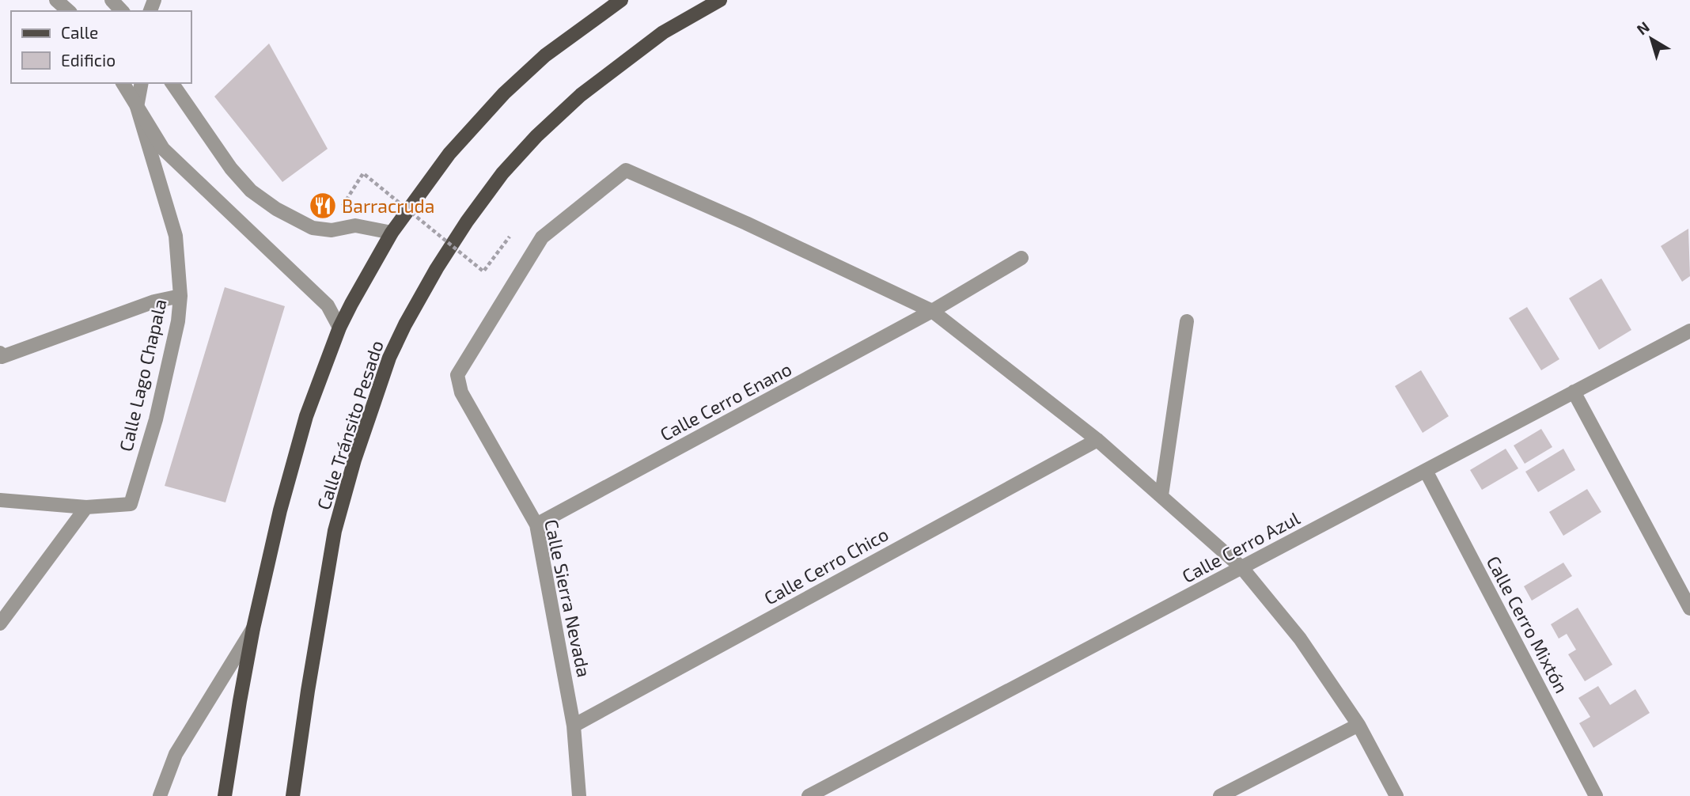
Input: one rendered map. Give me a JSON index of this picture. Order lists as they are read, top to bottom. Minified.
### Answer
{"streets":{"main road":["Calle Tránsito Pesado"],"street":["Calle Lago Chapala","Calle Cerro Enano","Calle Cerro Azul","Calle Cerro Chico","Calle Sierra Nevada","Calle Cerro Mixtón"]},"crossings":[["Calle Cerro Enano","Calle Sierra Nevada"],["Calle Cerro Azul","Calle Cerro Mixtón"],["Calle Cerro Chico","Calle Sierra Nevada"]],"places":{"restaurant":["Barracruda"]},"legend":["Calle","Edificio"],"north":"top left"}
